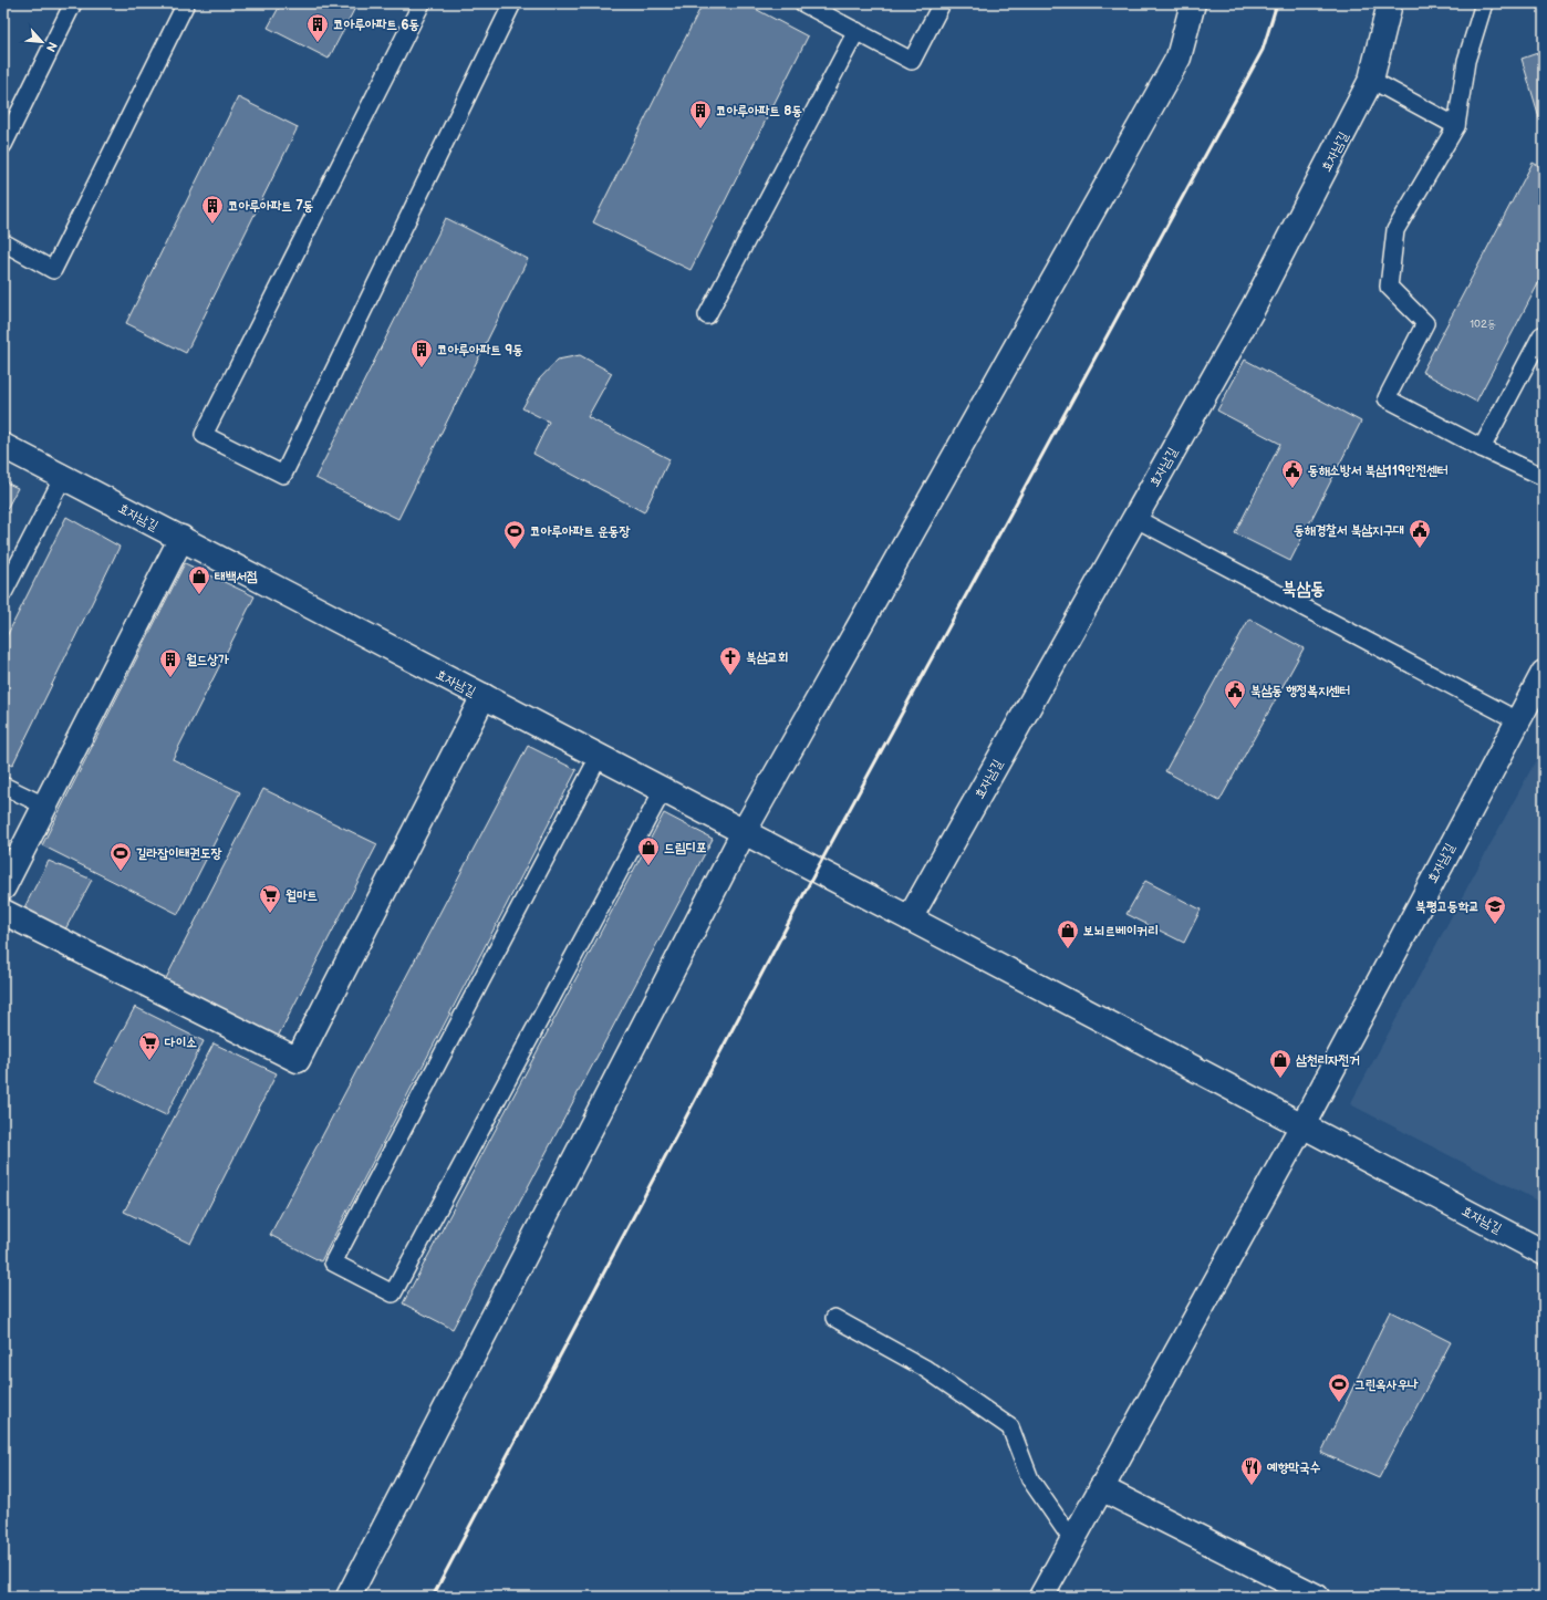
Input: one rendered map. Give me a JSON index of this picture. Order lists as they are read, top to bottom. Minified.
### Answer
{"streets":{"street":["효자남길"]},"districts":["북삼동"],"places":{"building":["코아루아파트 6동","코아루아파트 8동","코아루아파트 7동","코아루아파트 9동","월드상가"],"public building":["동해소방서 북삼119안전센터","동해경찰서 북삼지구대","북삼동 행정복지센터"],"sports":["코아루아파트 운동장","길라잡이태권도장","그린옥사우나"],"shop":["태백서점","드림디포","보뇌르베이커리","삼천리자전거"],"church":["북삼교회"],"supermarket":["월마트","다이소"],"school or university":["북평고등학교"],"restaurant":["예향막국수"]},"house_numbers":["102동"],"north":"bottom right"}
